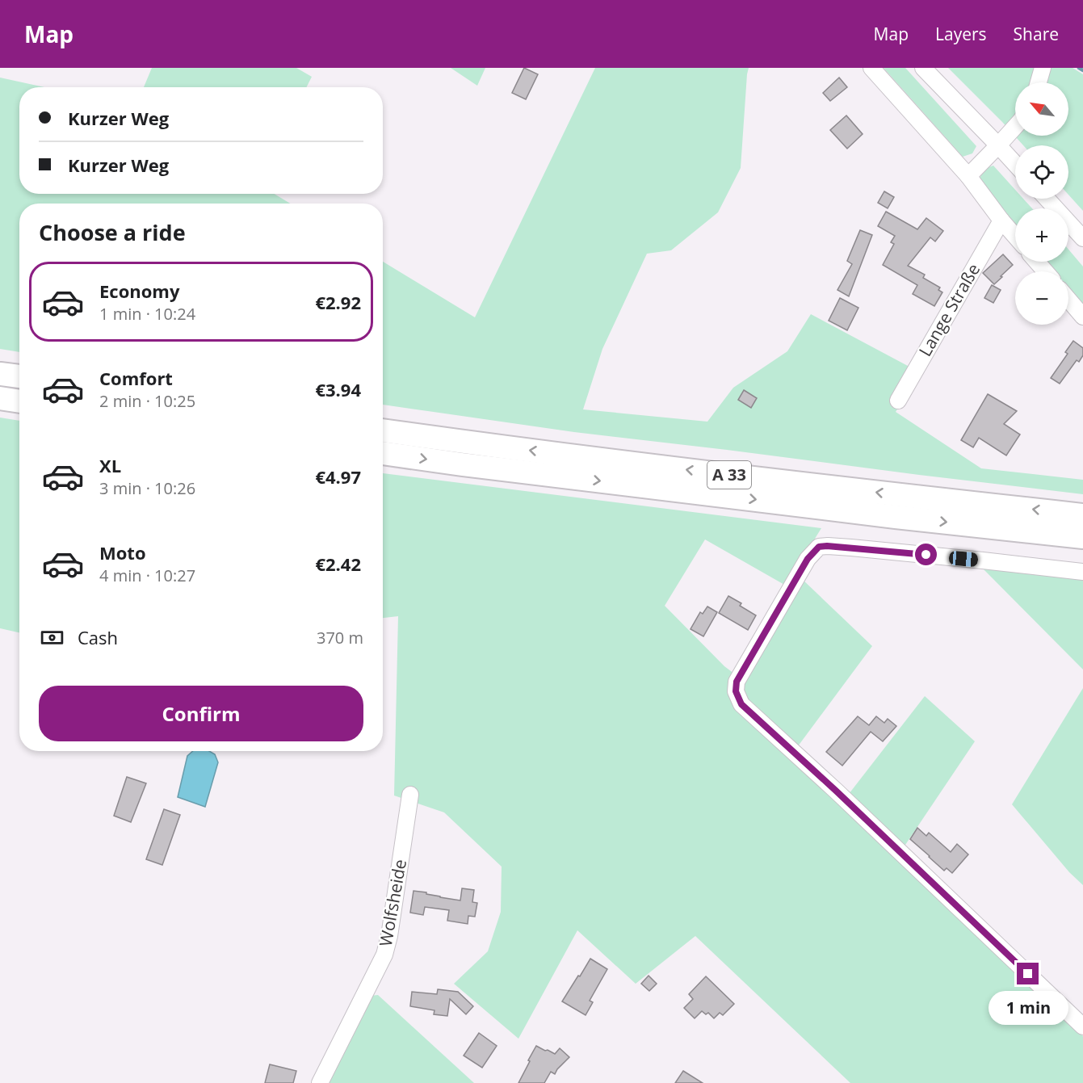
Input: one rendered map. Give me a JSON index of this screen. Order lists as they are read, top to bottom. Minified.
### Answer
{"streets":{"highway":["A 33"],"street":["Lange Straße","Wolfsheide"]},"north":"top left","page":{"header":"Map","nav":["Map","Layers","Share"],"map_buttons":["+","−"],"banner":["Kurzer Weg","Kurzer Weg"],"heading":"Choose a ride","list":[{"name":"Economy","note":"1 min · 10:24","value":"€2.92"},{"name":"Comfort","note":"2 min · 10:25","value":"€3.94"},{"name":"XL","note":"3 min · 10:26","value":"€4.97"},{"name":"Moto","note":"4 min · 10:27","value":"€2.42"}],"pay":["Cash","370 m"],"buttons":"Confirm","bubble":"1 min"}}
